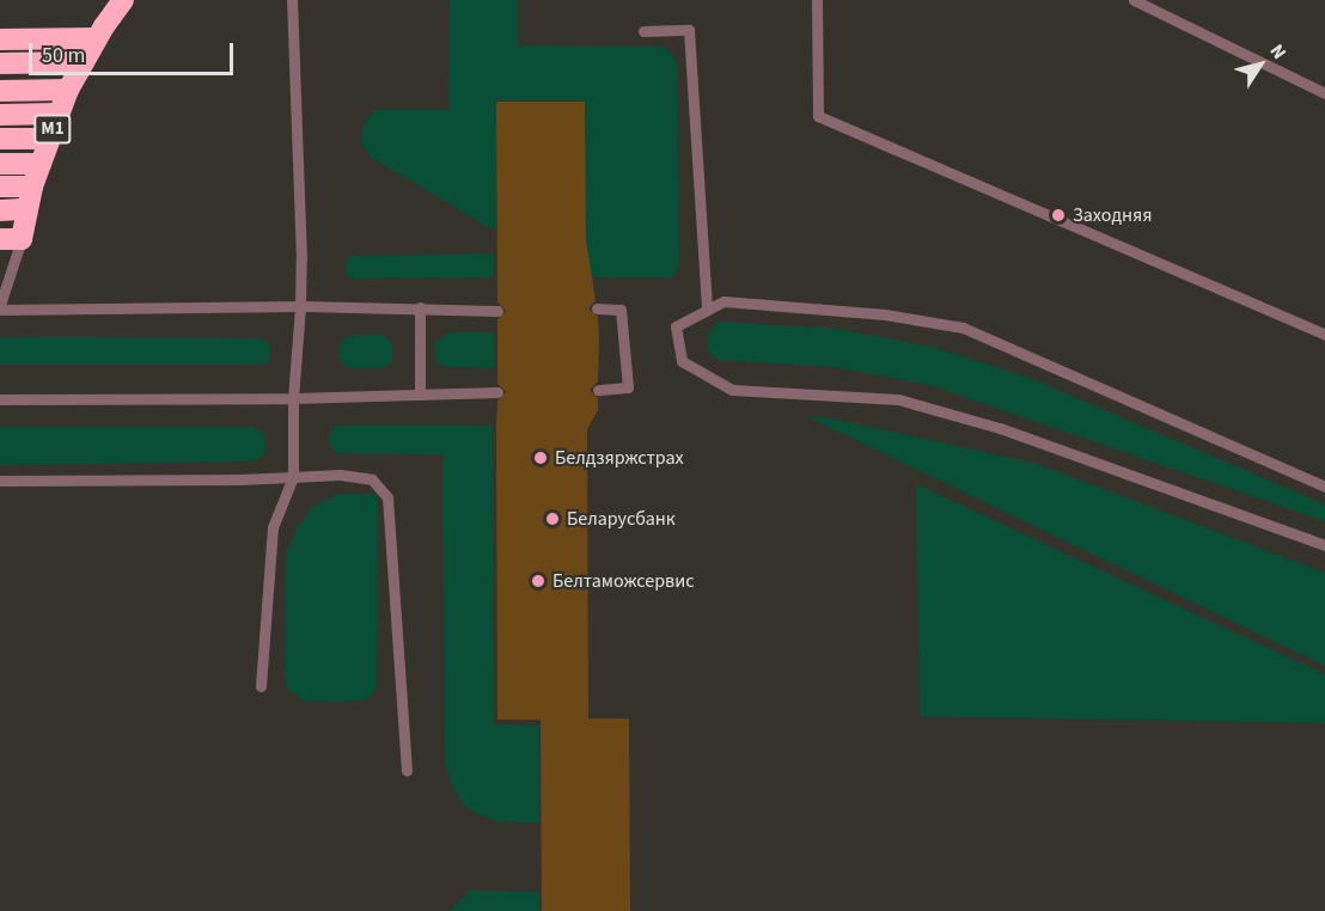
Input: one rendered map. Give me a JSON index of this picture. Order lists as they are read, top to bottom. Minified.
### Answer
{"streets":{"highway":["М1"]},"places":["Заходняя","Белдзяржстрах","Беларусбанк","Белтаможсервис"],"scale_bar":"50 m","north":"top right"}
